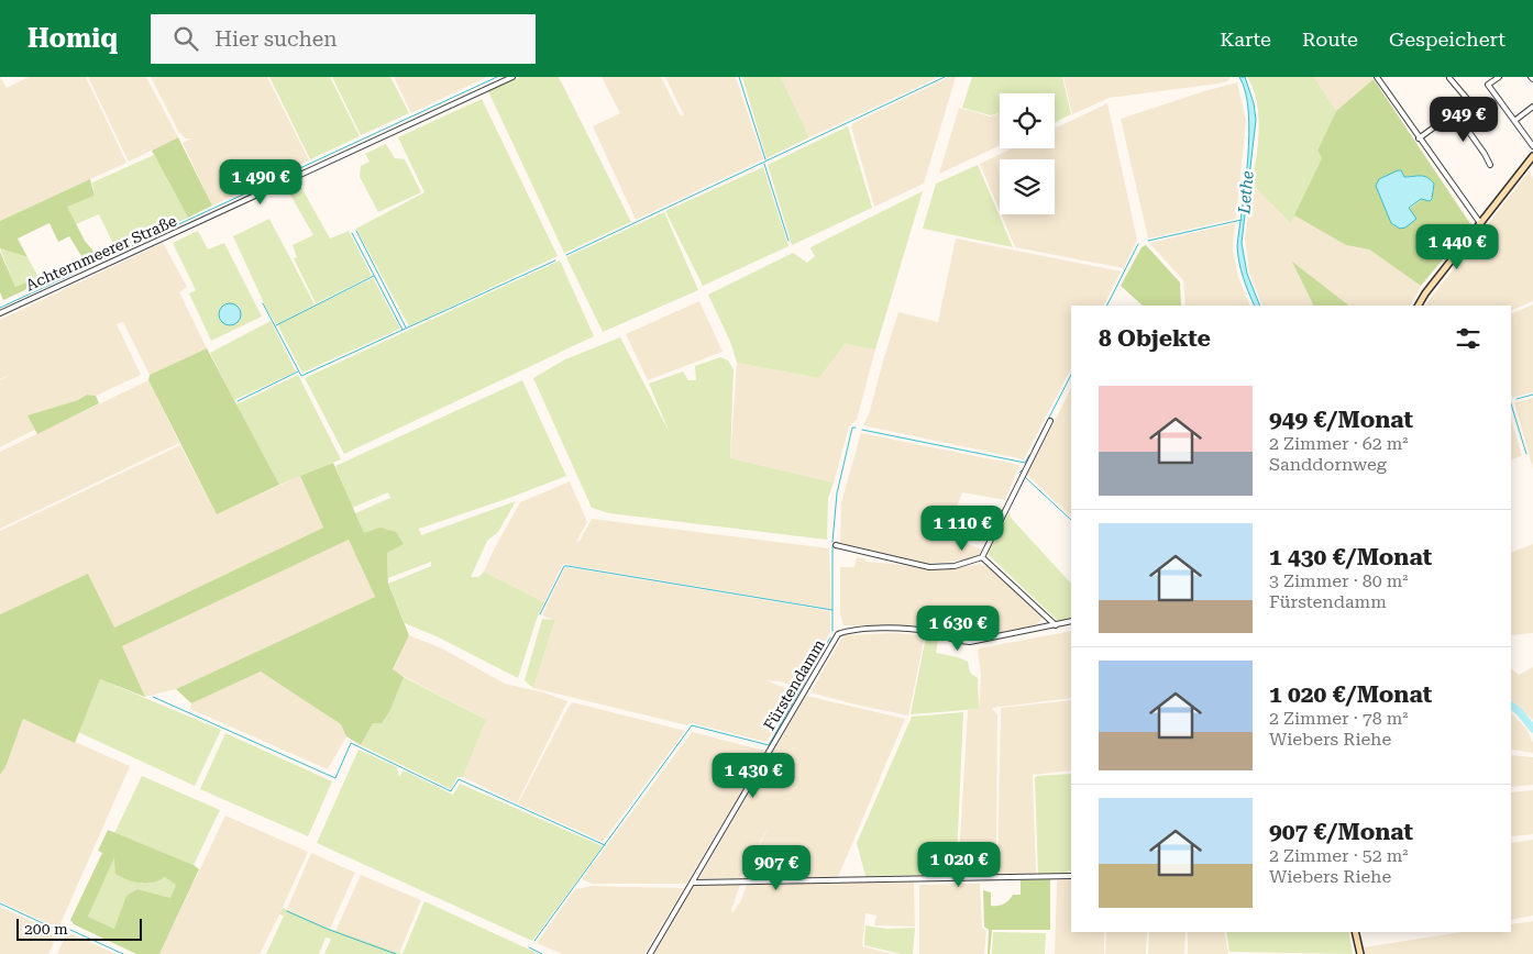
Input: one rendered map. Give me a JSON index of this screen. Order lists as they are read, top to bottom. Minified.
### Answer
{"streets":{"street":["Achternmeerer Straße","Fürstendamm"]},"water":["Lethe"],"scale_bar":"200 m","page":{"header":"Homiq","search":"Hier suchen","nav":["Karte","Route","Gespeichert"],"price":["949 €","1 490 €","1 440 €","1 110 €","1 630 €","1 430 €","1 020 €","907 €"],"heading":"8 Objekte","list":[{"name":"949 €/Monat","note":"2 Zimmer · 62 m² · Sanddornweg"},{"name":"1 430 €/Monat","note":"3 Zimmer · 80 m² · Fürstendamm"},{"name":"1 020 €/Monat","note":"2 Zimmer · 78 m² · Wiebers Riehe"},{"name":"907 €/Monat","note":"2 Zimmer · 52 m² · Wiebers Riehe"}],"scale":"200 m"}}
